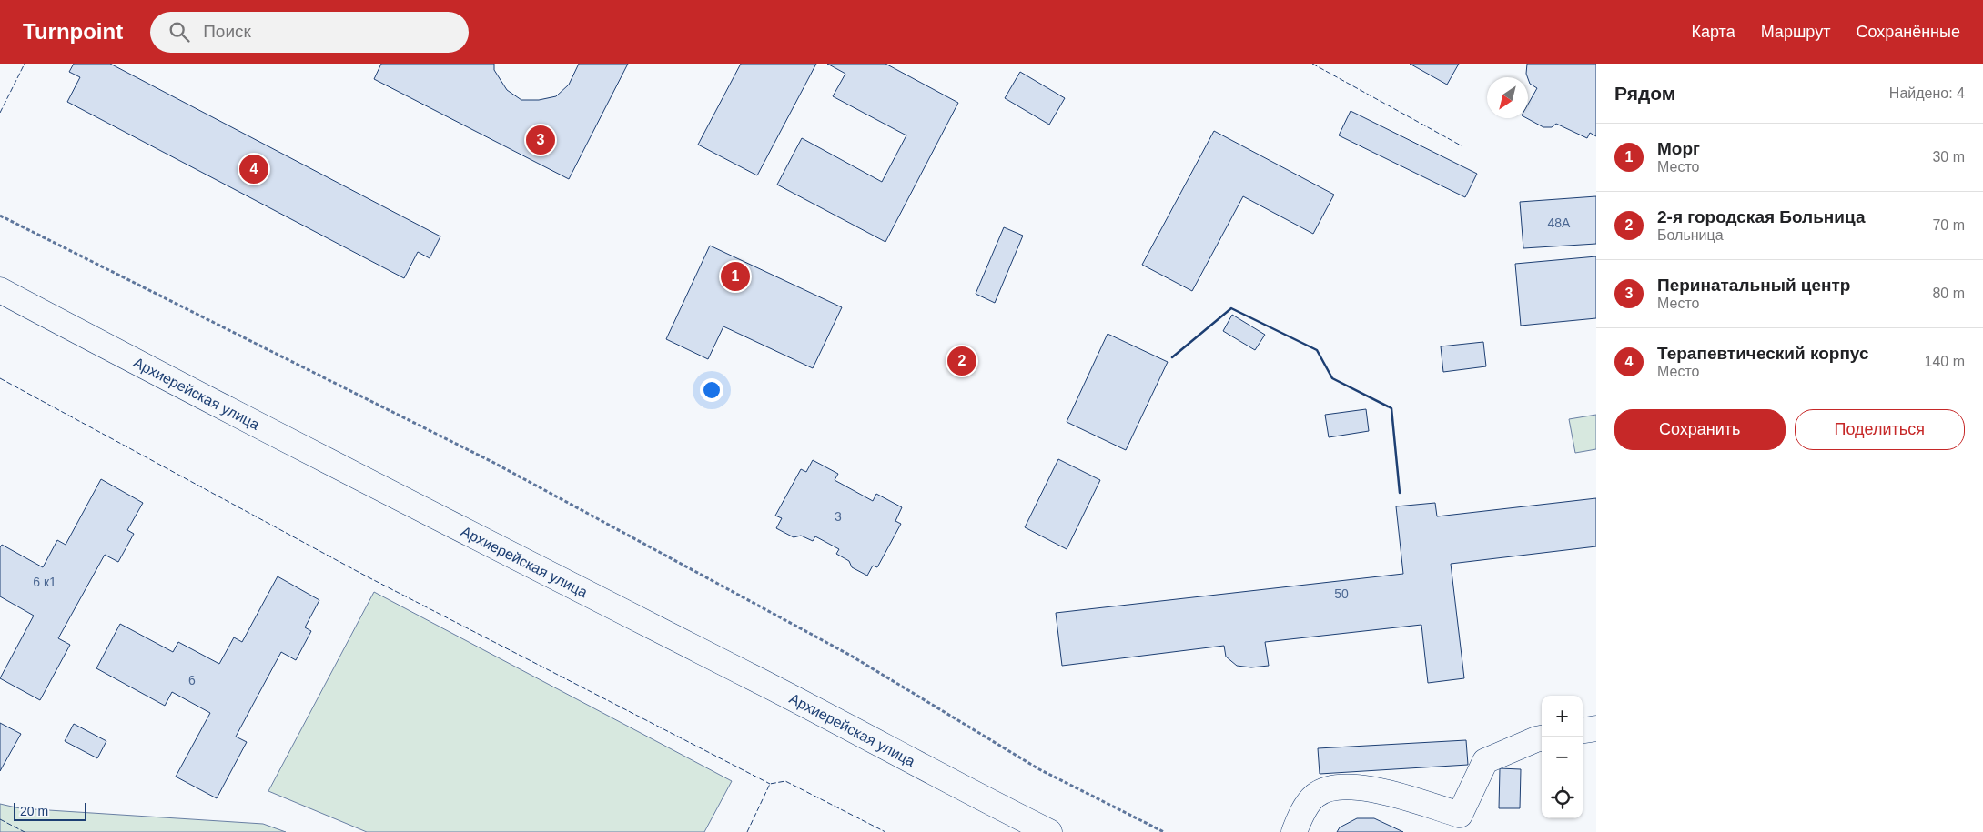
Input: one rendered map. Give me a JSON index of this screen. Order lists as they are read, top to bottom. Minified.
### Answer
{"streets":{"street":["Архиерейская улица"]},"house_numbers":["48А","3","6 к1","50","6"],"scale_bar":"20 m","north":"bottom left","page":{"header":"Turnpoint","search":"Поиск","nav":["Карта","Маршрут","Сохранённые"],"heading":["Рядом","Найдено: 4"],"list":[{"mark":"1","name":"Морг","note":"Место","value":"30 m"},{"mark":"2","name":"2-я городская Больница","note":"Больница","value":"70 m"},{"mark":"3","name":"Перинатальный центр","note":"Место","value":"80 m"},{"mark":"4","name":"Терапевтический корпус","note":"Место","value":"140 m"}],"pins":["3","4","1","2"],"buttons":["Сохранить","Поделиться"],"map_buttons":["+","−"],"scale":"20 m"}}
